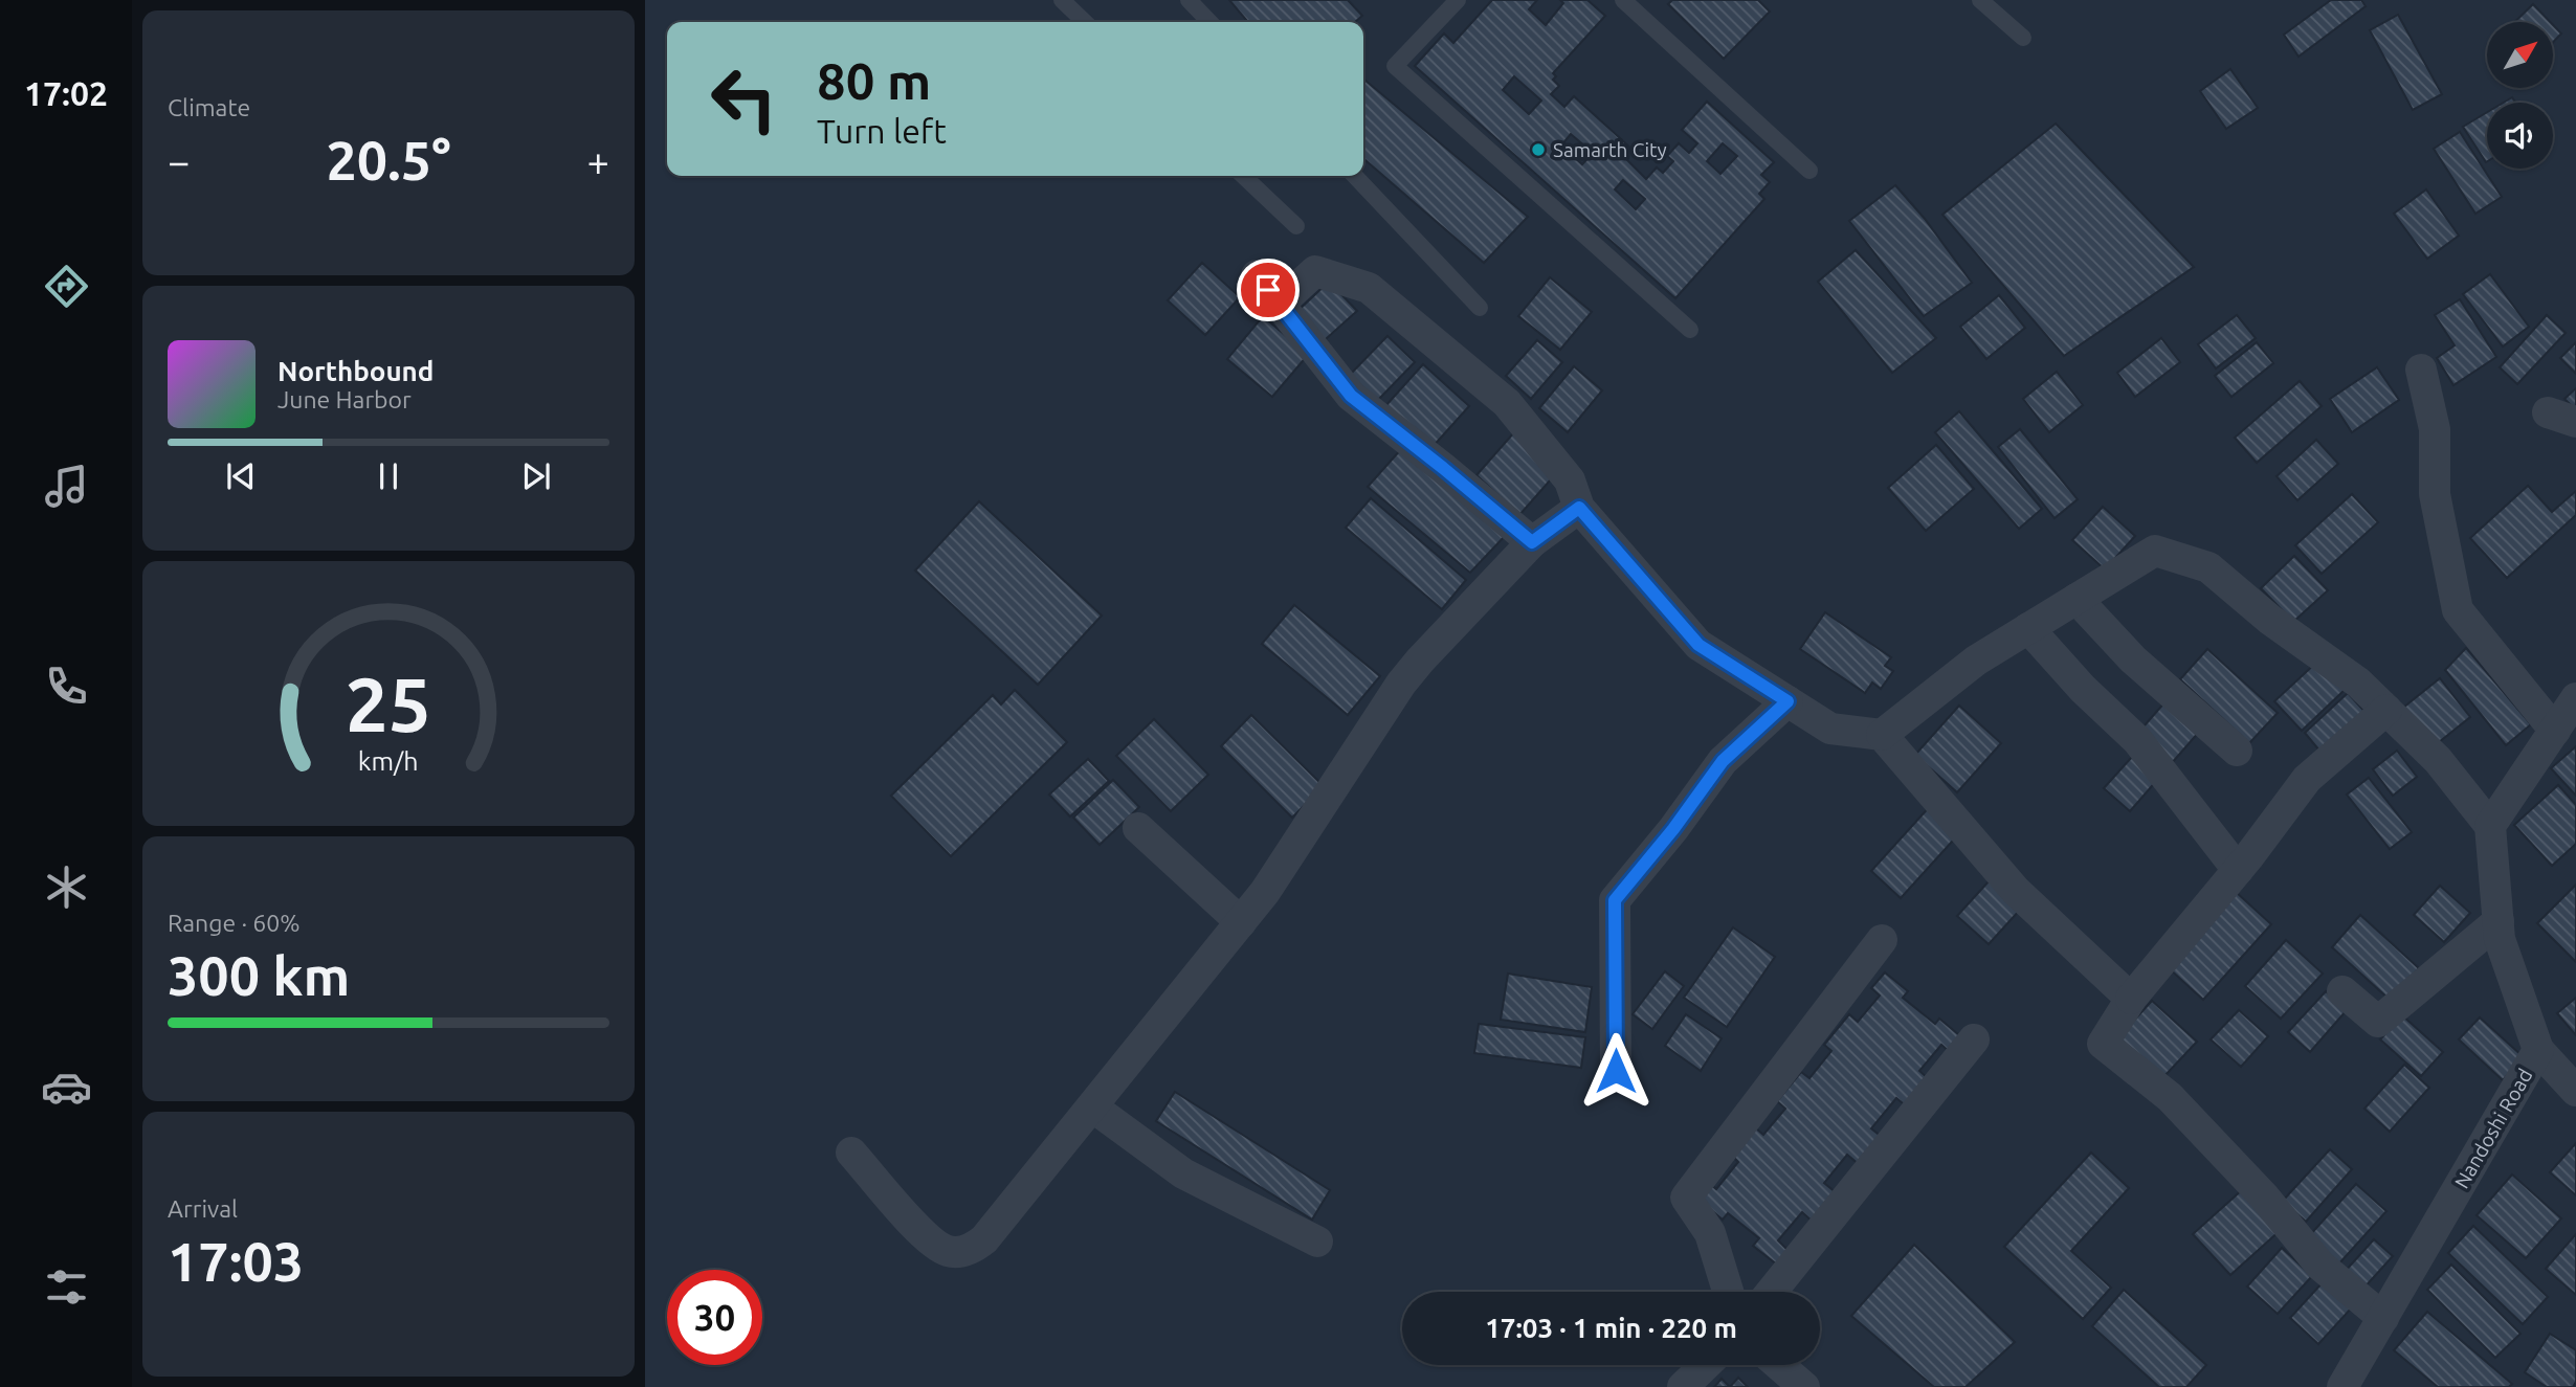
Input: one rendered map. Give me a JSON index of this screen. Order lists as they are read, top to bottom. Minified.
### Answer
{"streets":{"street":["Nandoshi Road"]},"places":["Samarth City"],"north":"top right","page":{"tabs":"17:02","tile":["Climate",["Range · 60%","300 km"],["Arrival","17:03"]],"turn":["80 m","Turn left"],"heat":["−","20.5°","+"],"song":["Northbound","June Harbor"],"limit":"30","trip":"17:03 · 1 min · 220 m","gauge":["25","km/h"]}}
